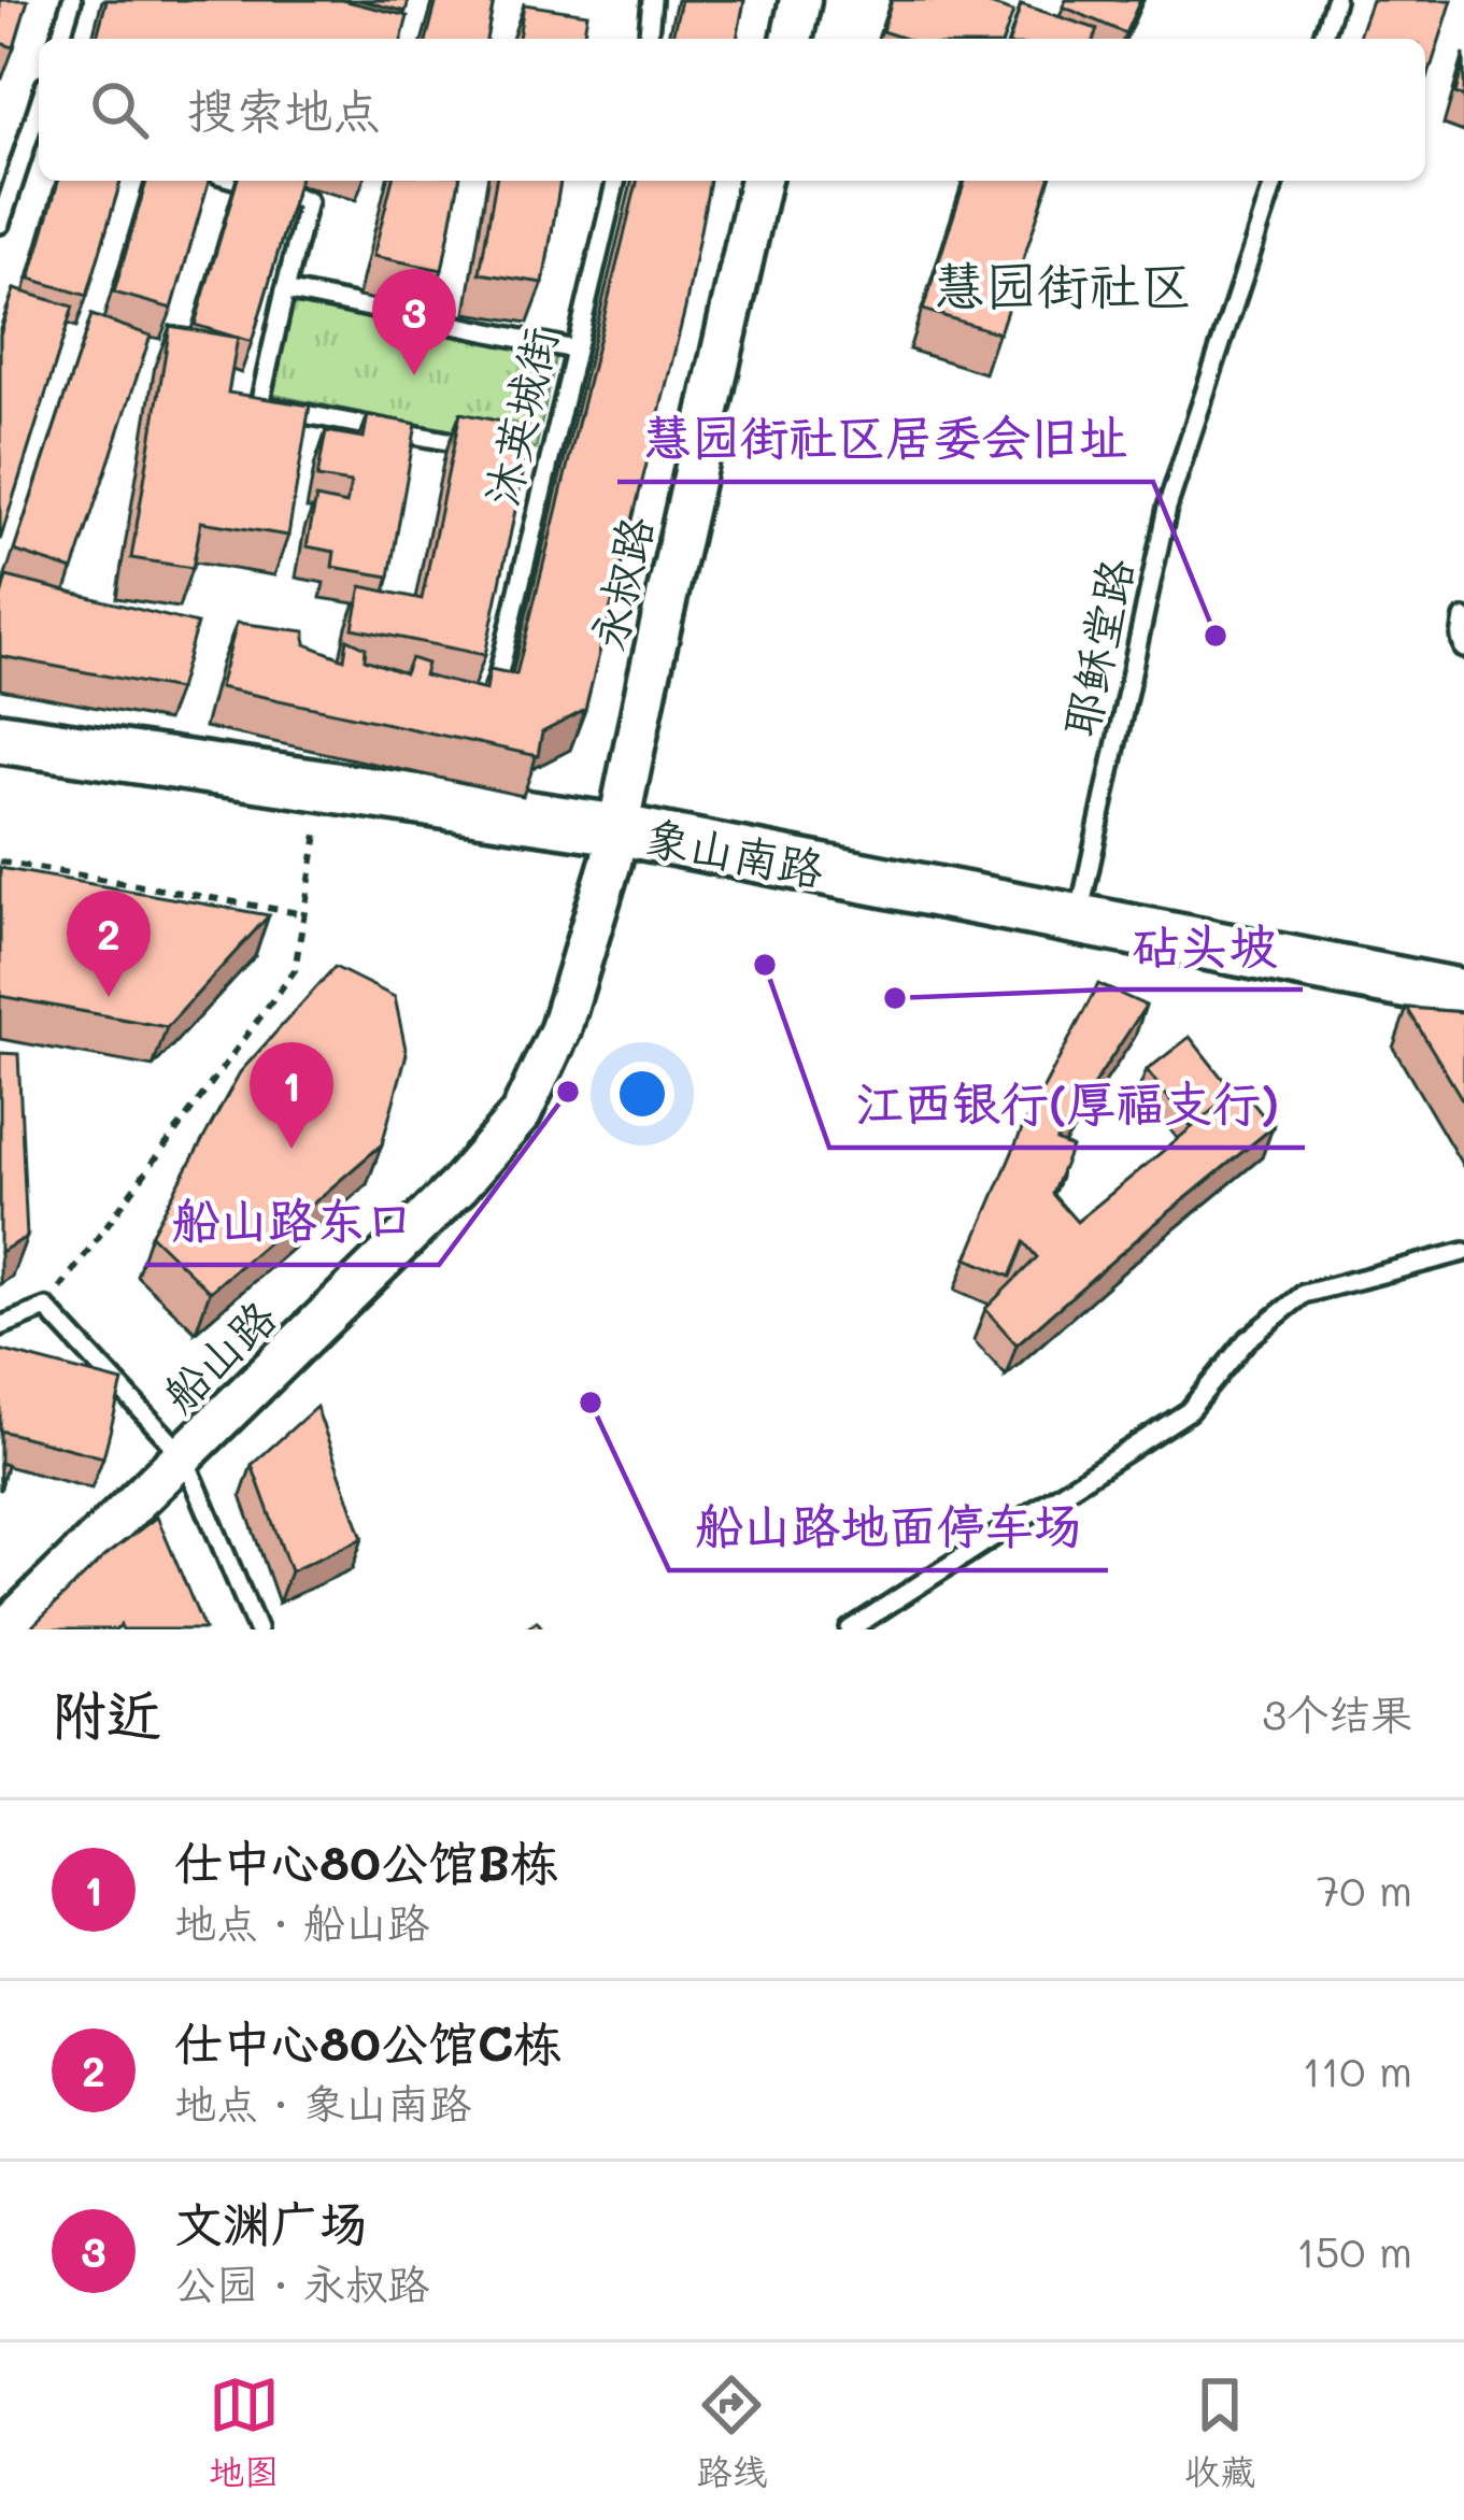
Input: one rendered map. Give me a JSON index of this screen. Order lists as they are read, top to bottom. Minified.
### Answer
{"streets":{"main road":["象山南路"],"street":["永叔路","船山路"],"lane":["沐英城街","耶稣堂路"]},"crossings":[["永叔路","象山南路"],["永叔路","船山路"],["耶稣堂路","象山南路"],["象山南路","船山路"]],"districts":["慧园街社区"],"places":["慧园街社区居委会旧址","江西银行(厚福支行)","砧头坡","船山路东口","船山路地面停车场"],"page":{"search":"搜索地点","pins":["3","2","1"],"heading":["附近","3个结果"],"list":[{"mark":"1","name":"仕中心80公馆B栋","note":"地点 · 船山路","value":"70 m"},{"mark":"2","name":"仕中心80公馆C栋","note":"地点 · 象山南路","value":"110 m"},{"mark":"3","name":"文渊广场","note":"公园 · 永叔路","value":"150 m"}],"nav":["地图","路线","收藏"]}}
